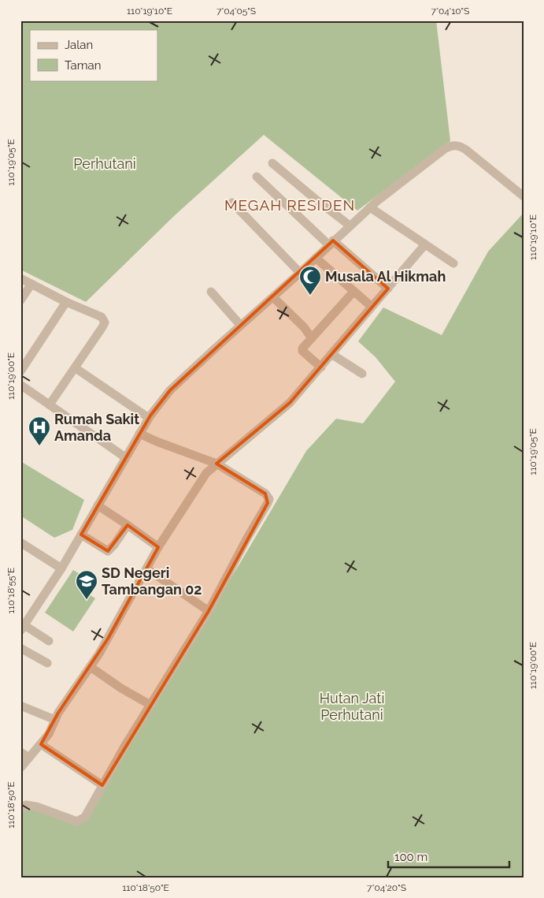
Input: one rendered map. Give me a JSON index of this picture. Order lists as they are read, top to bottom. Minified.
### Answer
{"districts":["MEGAH RESIDEN"],"parks":["Perhutani","Hutan Jati Perhutani"],"places":{"mosque":["Musala Al Hikmah"],"hospital":["Rumah Sakit Amanda"],"school or university":["SD Negeri Tambangan 02"]},"legend":["Jalan","Taman"],"scale_bar":"100 m","coordinates":["110°19'10\"E","7°04'05\"S","7°04'10\"S","110°19'05\"E","110°19'00\"E","110°18'55\"E","110°18'50\"E","7°04'20\"S"]}
